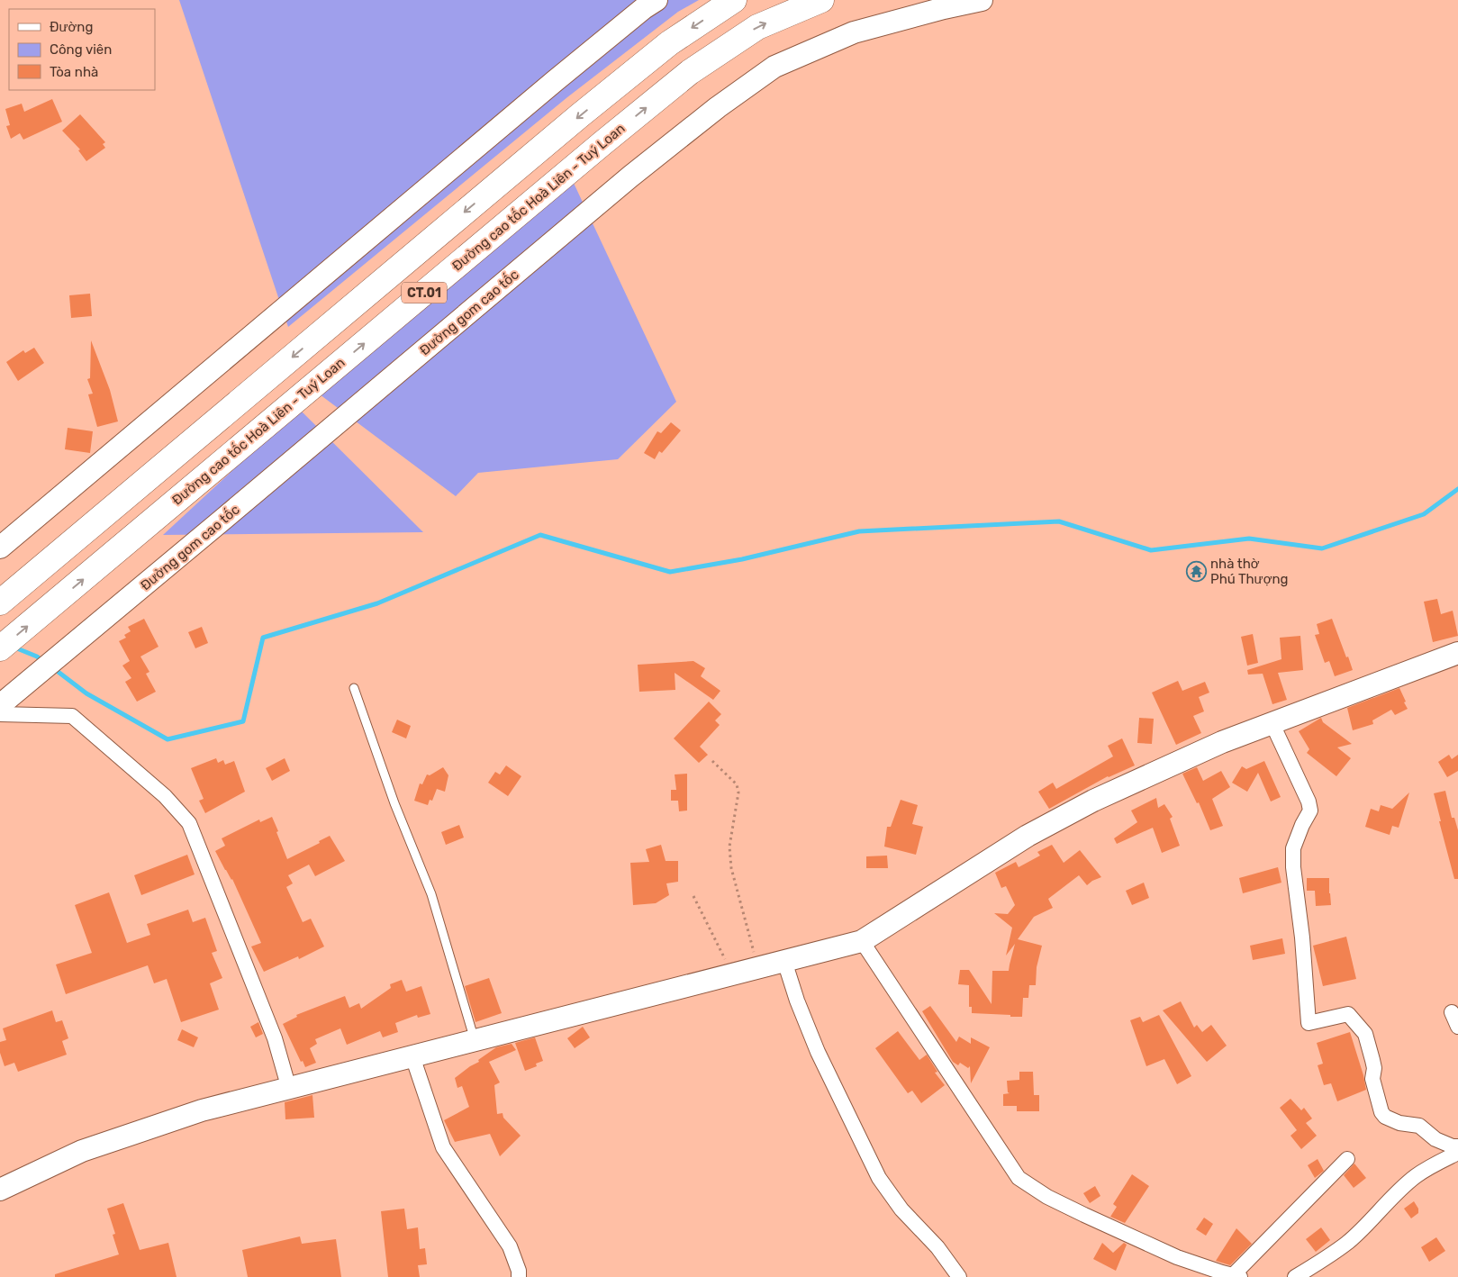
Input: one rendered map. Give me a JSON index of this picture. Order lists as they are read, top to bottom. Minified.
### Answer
{"streets":{"highway":["Đường cao tốc Hoà Liên - Tuý Loan","CT.01"],"main road":["Đường gom cao tốc"]},"places":{"temple":["nhà thờ Phú Thượng"]},"legend":["Đường","Công viên","Tòa nhà"]}
